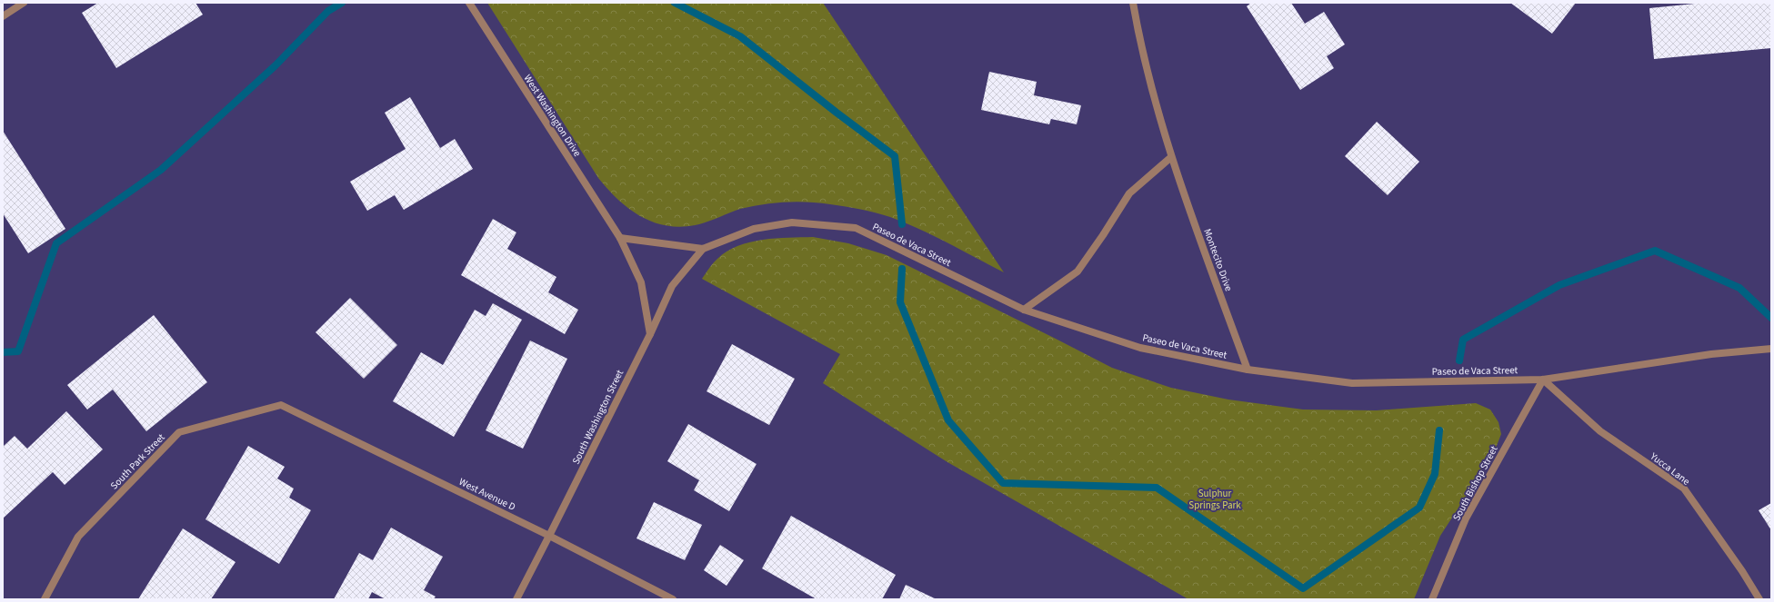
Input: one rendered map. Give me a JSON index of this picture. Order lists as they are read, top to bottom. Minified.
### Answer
{"streets":{"street":["West Washington Drive","Paseo de Vaca Street","Montecito Drive","South Washington Street","South Park Street","Yucca Lane","South Bishop Street","West Avenue D"]},"crossings":[["West Washington Drive","Paseo de Vaca Street"],["Paseo de Vaca Street","Montecito Drive"],["Paseo de Vaca Street","South Washington Street"],["Paseo de Vaca Street","Yucca Lane"],["Paseo de Vaca Street","South Bishop Street"],["South Washington Street","West Avenue D"],["South Park Street","West Avenue D"],["Yucca Lane","South Bishop Street"]],"parks":["Sulphur Springs Park"]}
